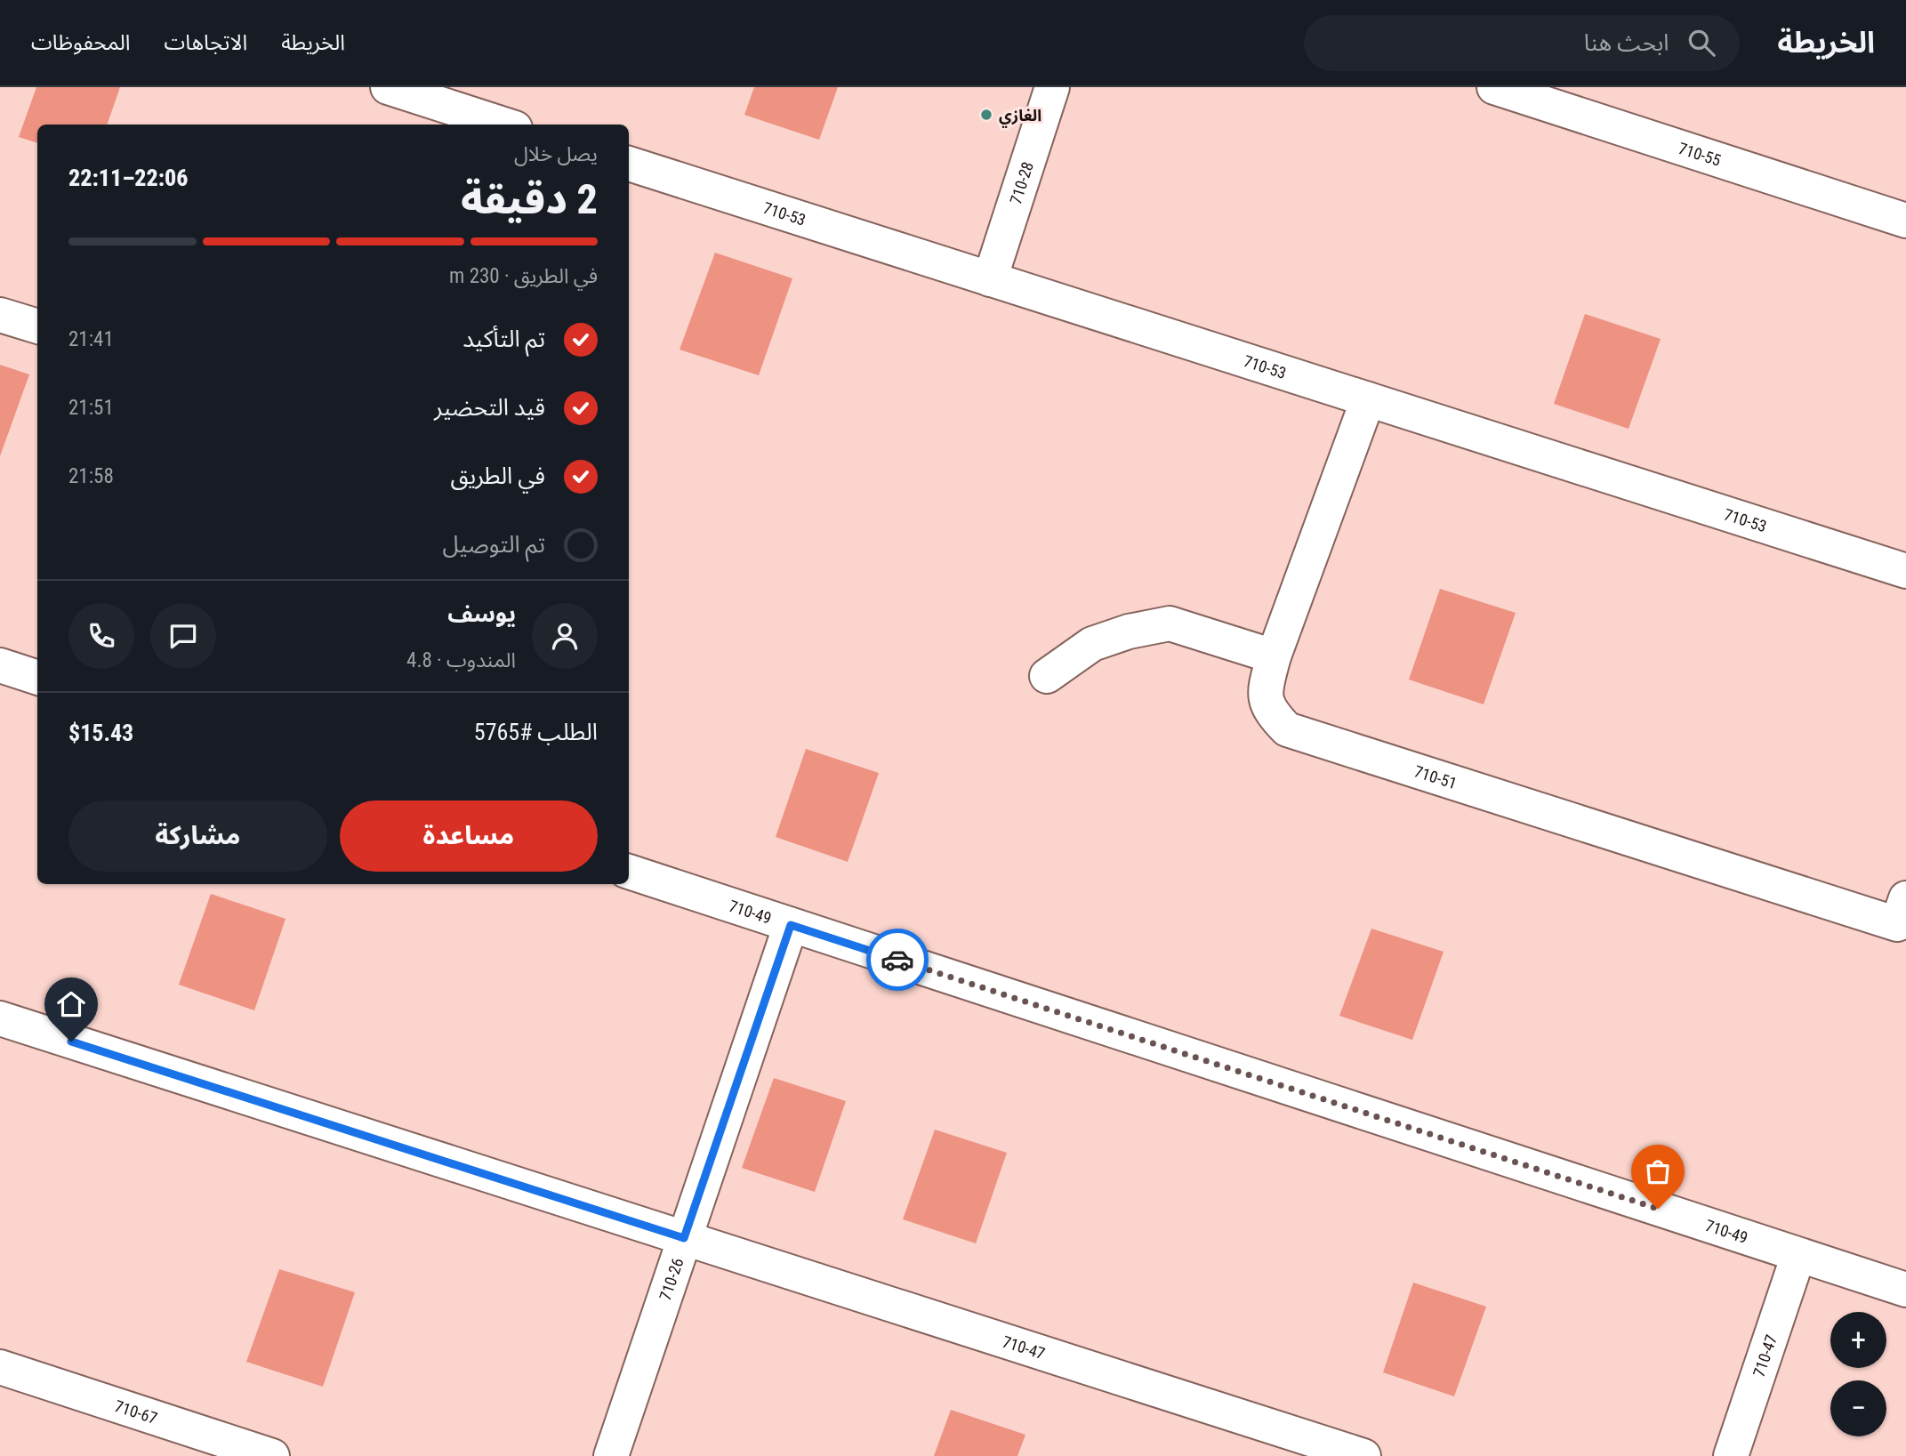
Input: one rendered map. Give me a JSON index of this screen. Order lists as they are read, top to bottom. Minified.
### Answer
{"streets":{"street":["710-55","710-28","710-53","710-51","710-49","710-26","710-47","710-67"]},"crossings":[["710-28","710-53"],["710-53","710-51"],["710-49","710-26"],["710-49","710-47"],["710-26","710-47"]],"places":["الغازي"],"page":{"header":"الخريطة","search":"ابحث هنا","nav":["الخريطة","الاتجاهات","المحفوظات"],"heading":["2 دقيقة","يصل خلال","22:06–22:11"],"panel":["يوسف","المندوب · 4.8","الطلب #5765","$15.43"],"bar":"في الطريق · 230 m","list":[["تم التأكيد","21:41"],["قيد التحضير","21:51"],["في الطريق","21:58"],"تم التوصيل"],"buttons":["مساعدة","مشاركة"],"map_buttons":["+","−"]}}
